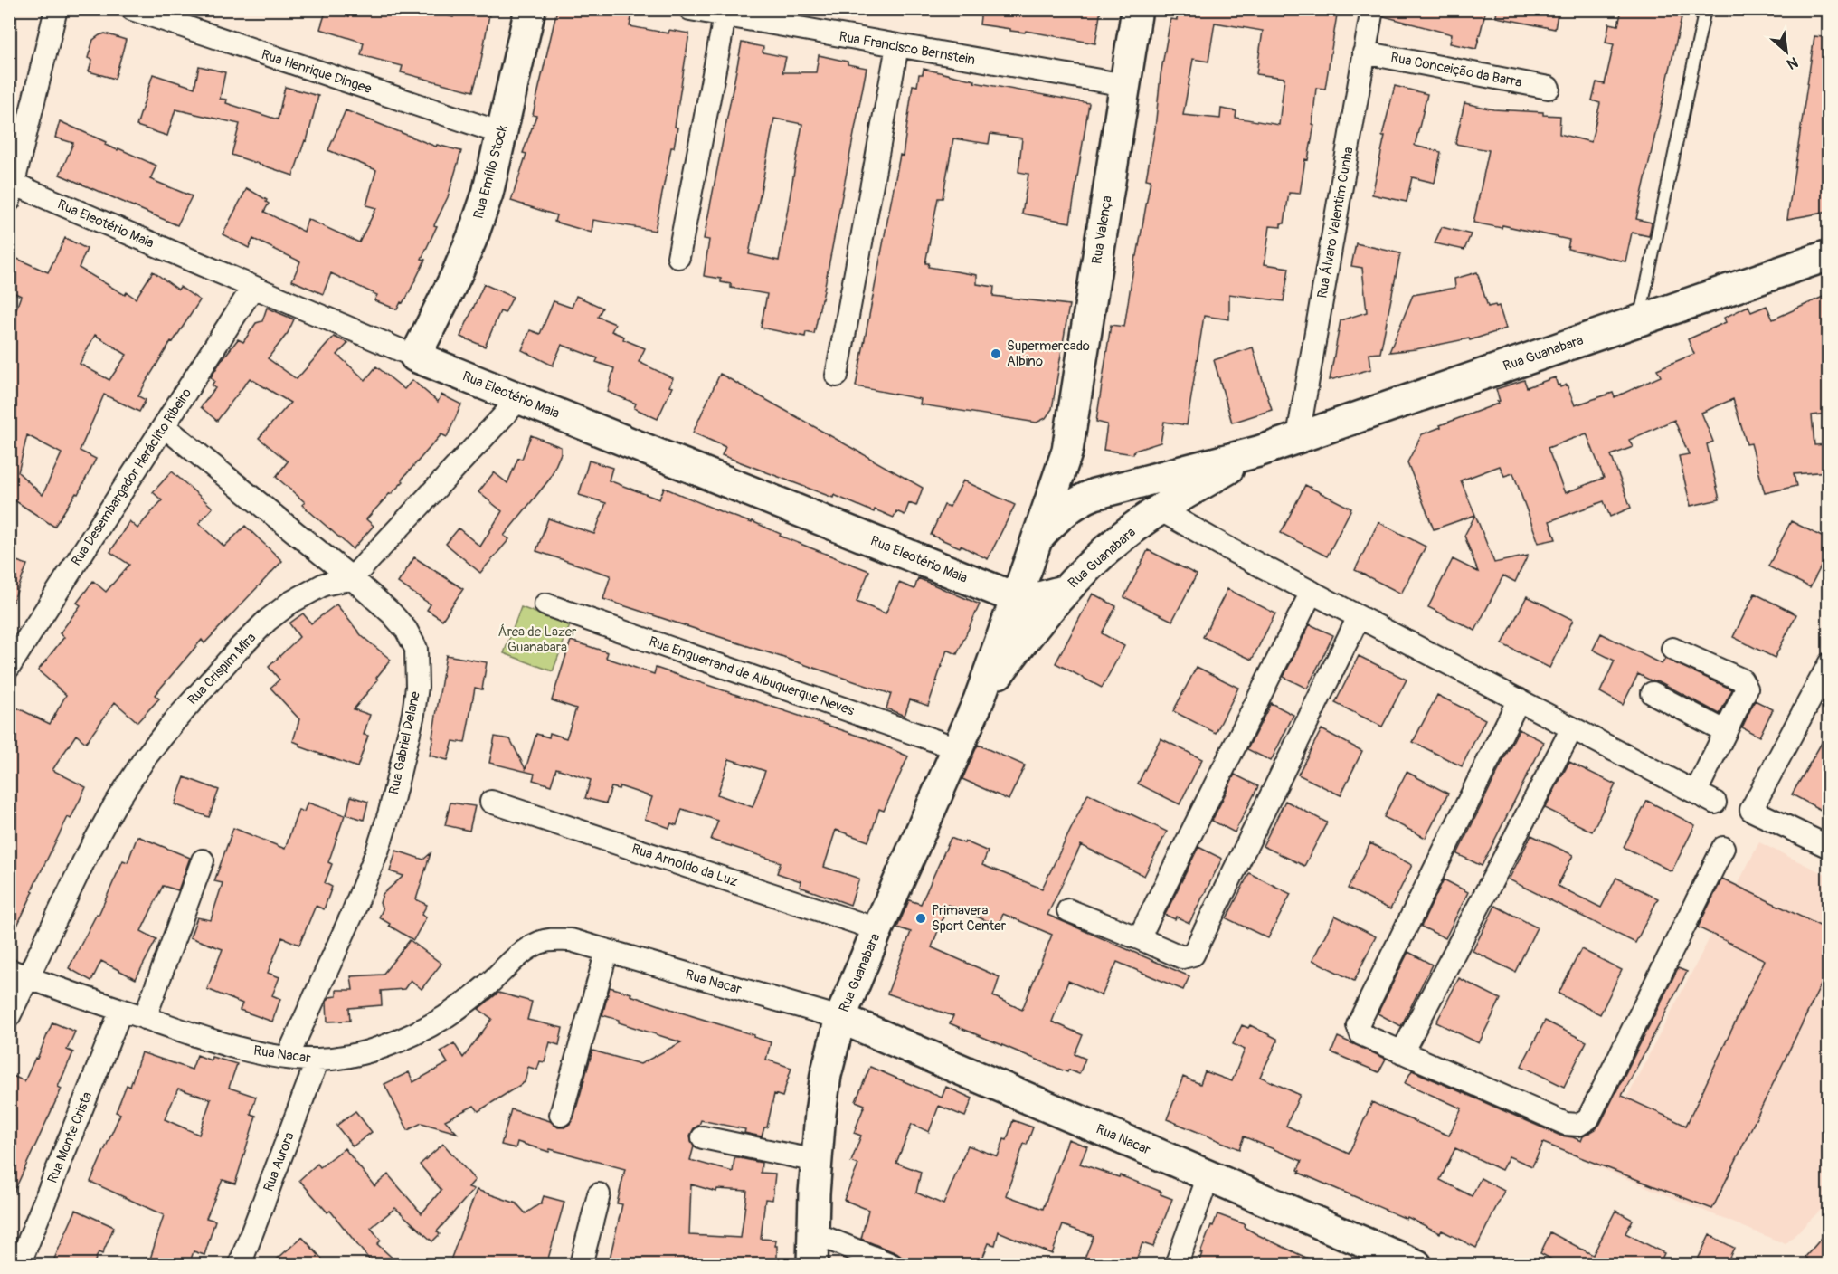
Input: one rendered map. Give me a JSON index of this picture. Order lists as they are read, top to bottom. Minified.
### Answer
{"streets":{"main road":["Rua Emílio Stock","Rua Eleotério Maia","Rua Valença","Rua Guanabara","Rua Nacar"],"street":["Rua Francisco Bernstein","Rua Conceição da Barra","Rua Henrique Dingee","Rua Álvaro Valentim Cunha","Rua Desembargador Heráclito Ribeiro","Rua Crispim Mira","Rua Enguerrand de Albuquerque Neves","Rua Gabriel Delane","Rua Arnoldo da Luz","Rua Monte Crista","Rua Aurora"]},"crossings":[["Rua Francisco Bernstein","Rua Valença"],["Rua Conceição da Barra","Rua Álvaro Valentim Cunha"],["Rua Henrique Dingee","Rua Emílio Stock"],["Rua Emílio Stock","Rua Eleotério Maia"],["Rua Álvaro Valentim Cunha","Rua Guanabara"],["Rua Eleotério Maia","Rua Guanabara"],["Rua Eleotério Maia","Rua Desembargador Heráclito Ribeiro"],["Rua Valença","Rua Guanabara"],["Rua Guanabara","Rua Enguerrand de Albuquerque Neves"],["Rua Guanabara","Rua Arnoldo da Luz"],["Rua Guanabara","Rua Nacar"],["Rua Desembargador Heráclito Ribeiro","Rua Gabriel Delane"],["Rua Crispim Mira","Rua Gabriel Delane"],["Rua Crispim Mira","Rua Nacar"],["Rua Gabriel Delane","Rua Nacar"],["Rua Nacar","Rua Monte Crista"],["Rua Nacar","Rua Aurora"]],"parks":["Área de Lazer Guanabara"],"places":["Supermercado Albino","Primavera Sport Center"],"north":"bottom right"}
